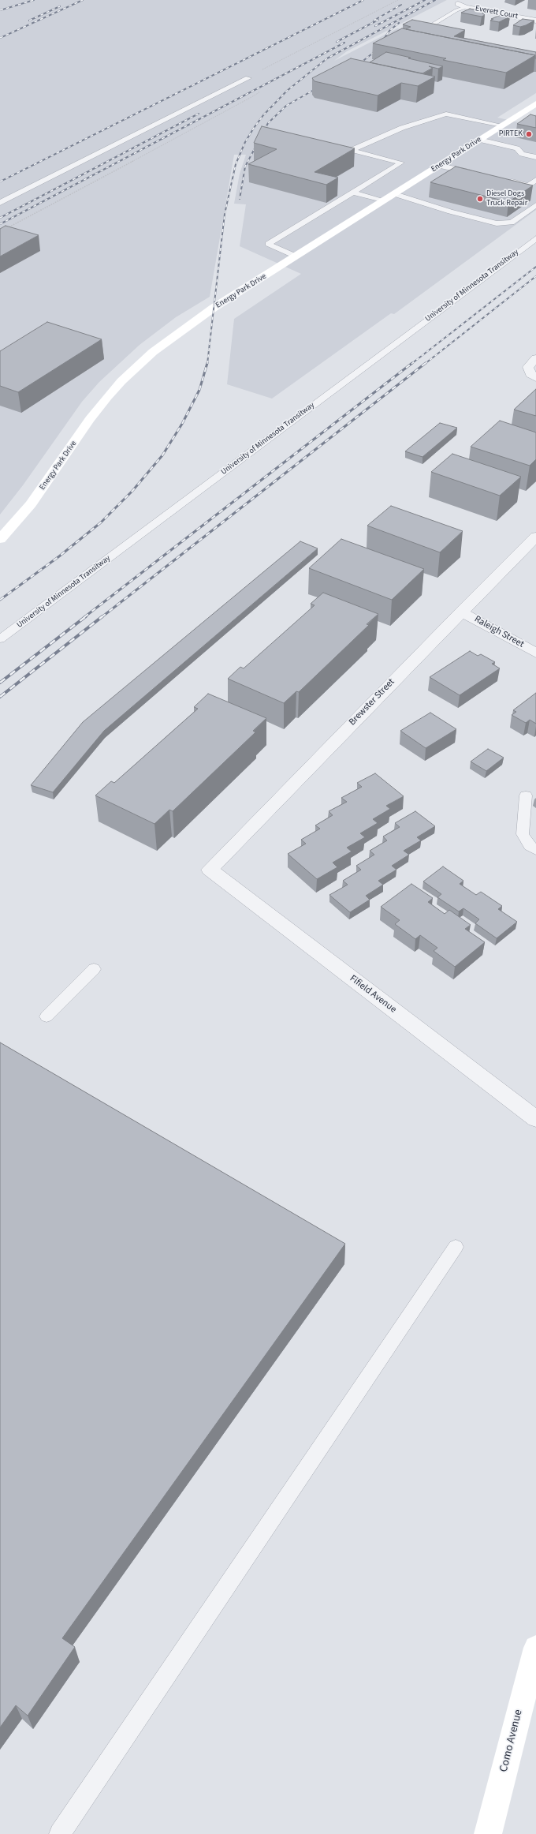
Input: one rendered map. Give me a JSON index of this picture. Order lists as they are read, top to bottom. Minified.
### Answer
{"streets":{"street":["Everett Court","Energy Park Drive","Raleigh Street","Brewster Street","Fifield Avenue","Como Avenue"],"lane":["University of Minnesota Transitway"]},"crossings":[["Raleigh Street","Brewster Street"],["Brewster Street","Fifield Avenue"]],"places":["PIRTEK","Diesel Dogs Truck Repair"]}
